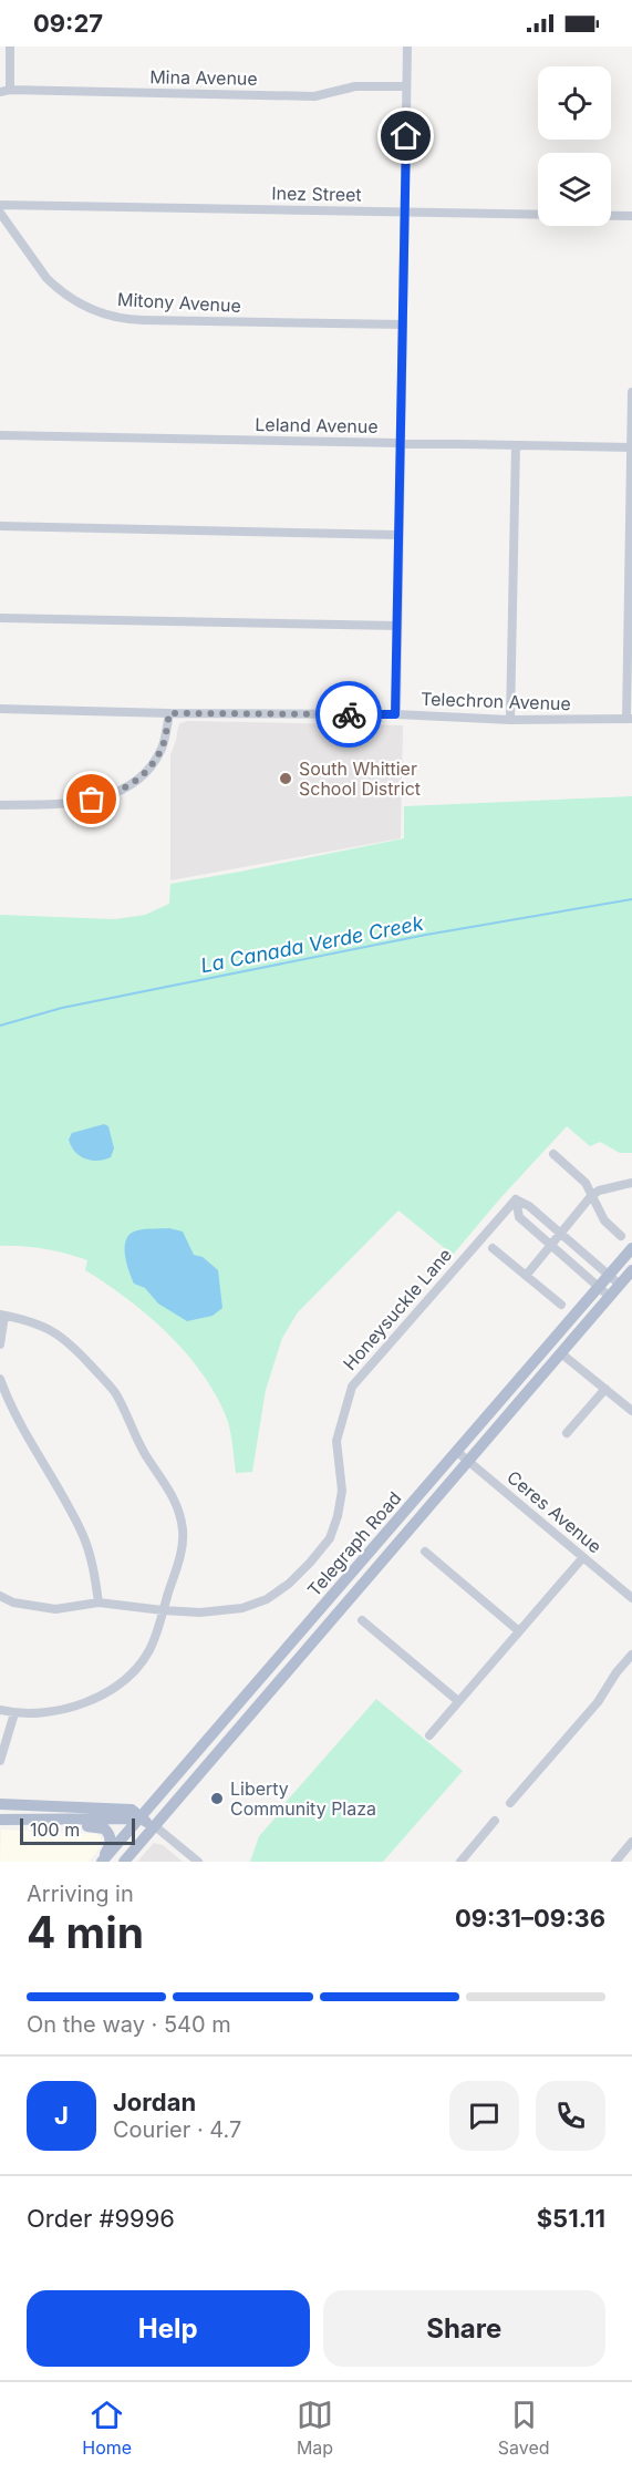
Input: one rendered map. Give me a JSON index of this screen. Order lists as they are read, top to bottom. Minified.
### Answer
{"streets":{"main road":["Telegraph Road"],"street":["Mina Avenue","Inez Street","Mitony Avenue","Leland Avenue","Telechron Avenue","Honeysuckle Lane","Ceres Avenue"]},"crossings":[["Ceres Avenue","Telegraph Road"]],"water":["La Canada Verde Creek"],"places":["South Whittier School District","Liberty Community Plaza"],"scale_bar":"100 m","page":{"status":"09:27","scale":"100 m","heading":["4 min","Arriving in","09:31–09:36"],"panel":["Jordan","Courier · 4.7","Order #9996","$51.11"],"bar":"On the way · 540 m","round":"J","buttons":["Help","Share"],"tabs":["Home","Map","Saved"]}}
